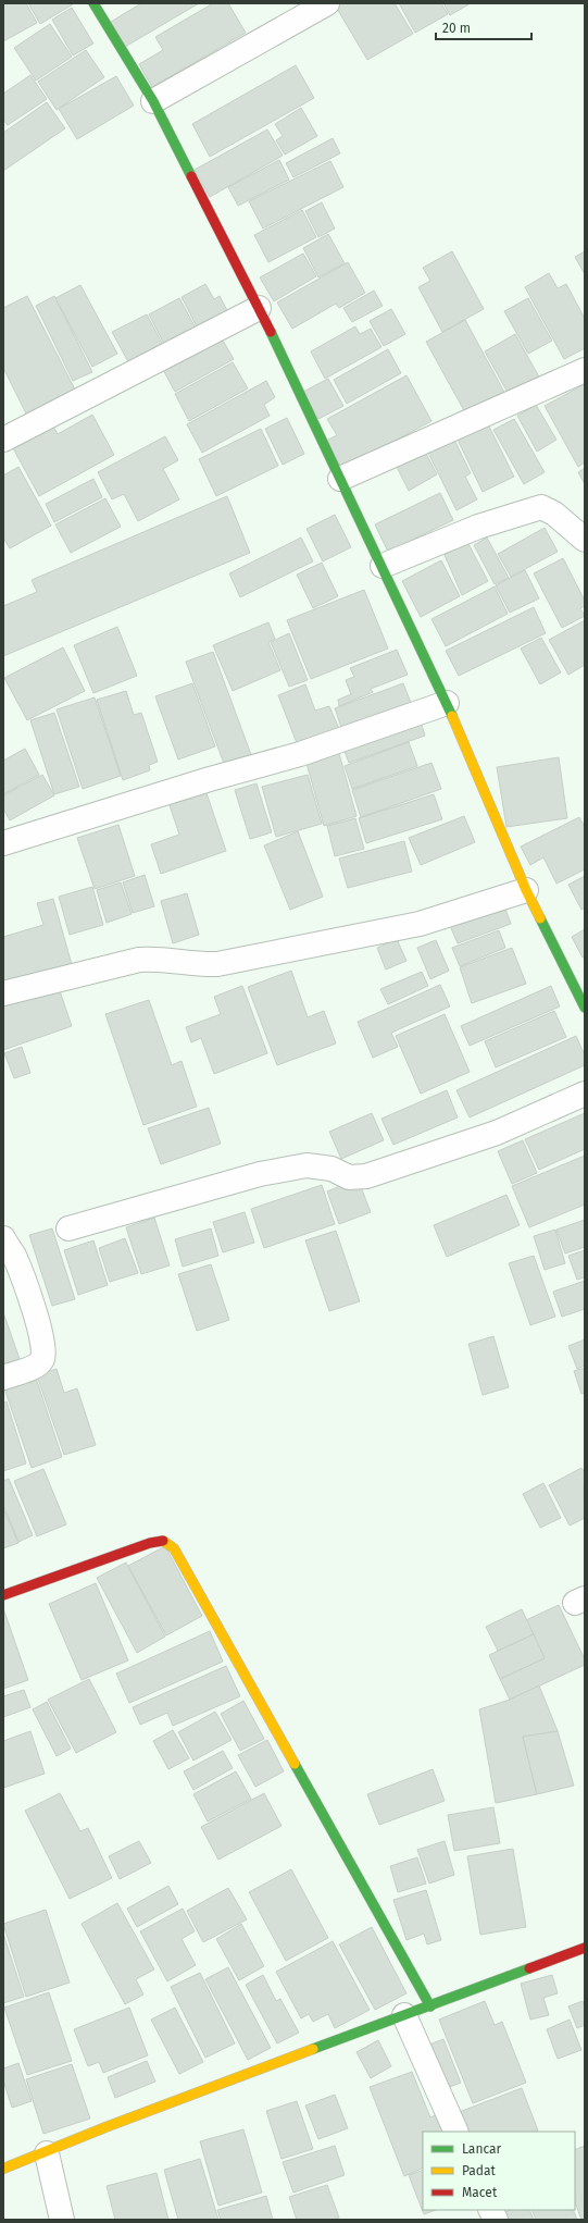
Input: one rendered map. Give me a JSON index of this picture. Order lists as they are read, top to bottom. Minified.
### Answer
{"legend":["Lancar","Padat","Macet"],"scale_bar":"20 m"}
